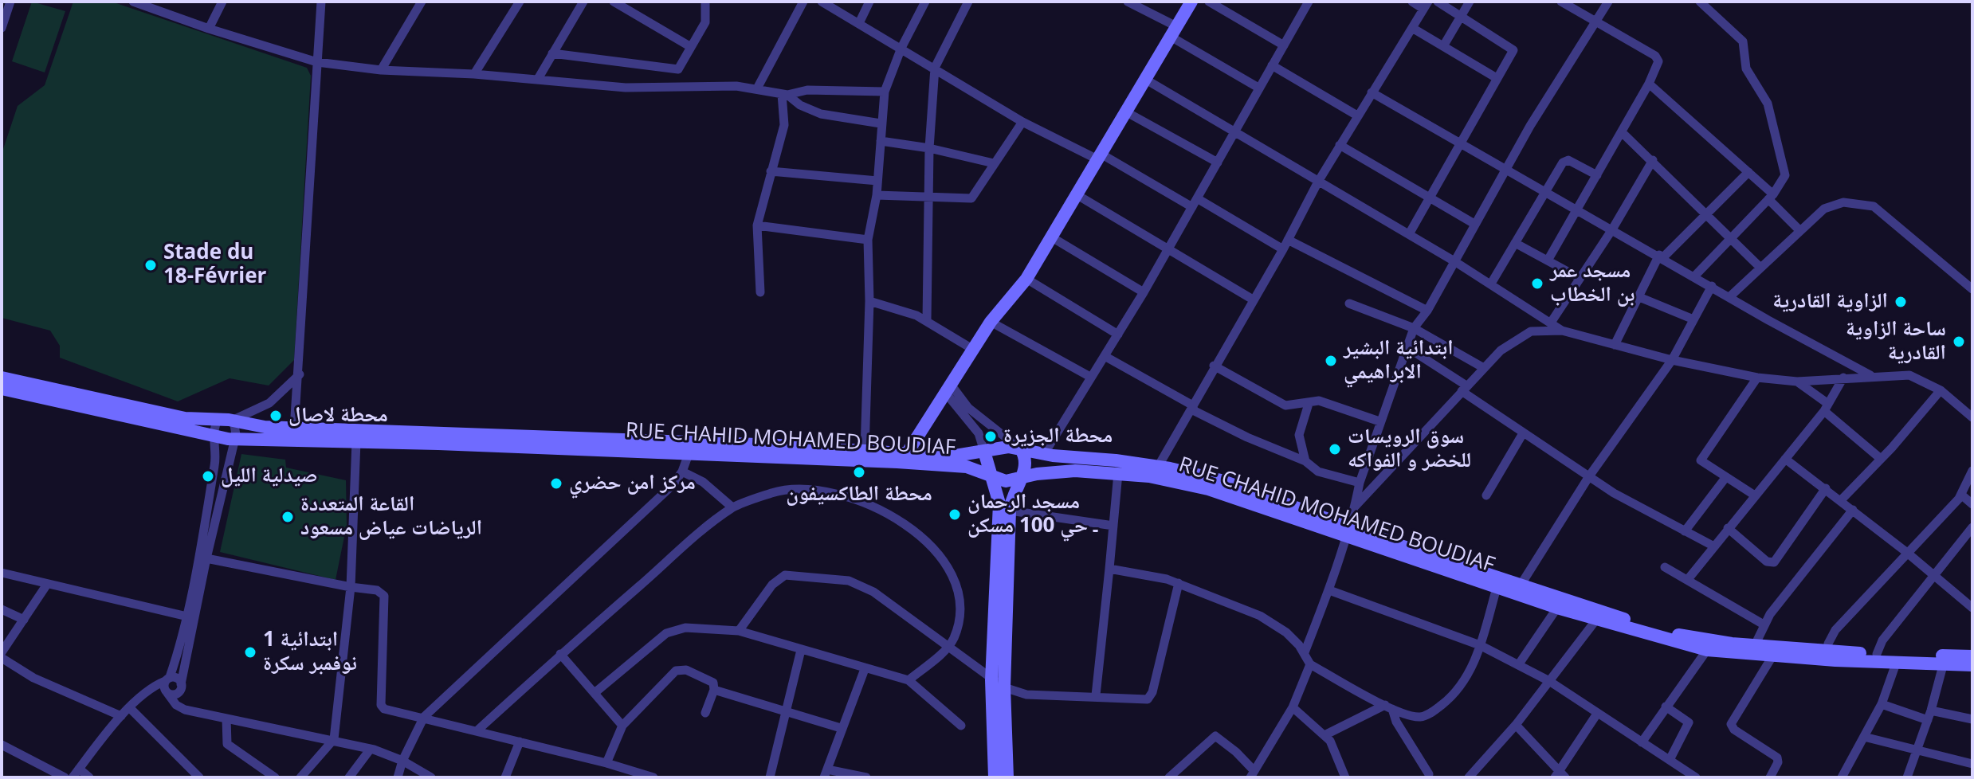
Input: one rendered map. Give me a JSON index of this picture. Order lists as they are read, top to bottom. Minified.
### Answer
{"streets":{"main road":["RUE CHAHID MOHAMED BOUDIAF"]},"places":["Stade du 18-Février","مسجد عمر بن الخطاب","الزاوية القادرية","ساحة الزاوية القادرية","ابتدائية البشير الابراهيمي","محطة لاصال","محطة الجزيرة","سوق الرويسات للخضر و الفواكه","محطة الطاكسيفون","صيدلية الليل","مركز امن حضري","مسجد الرحمان ـ حي 100 مسكن","القاعة المتعددة الرياضات عياض مسعود","ابتدائية 1 نوفمبر سكرة"]}
